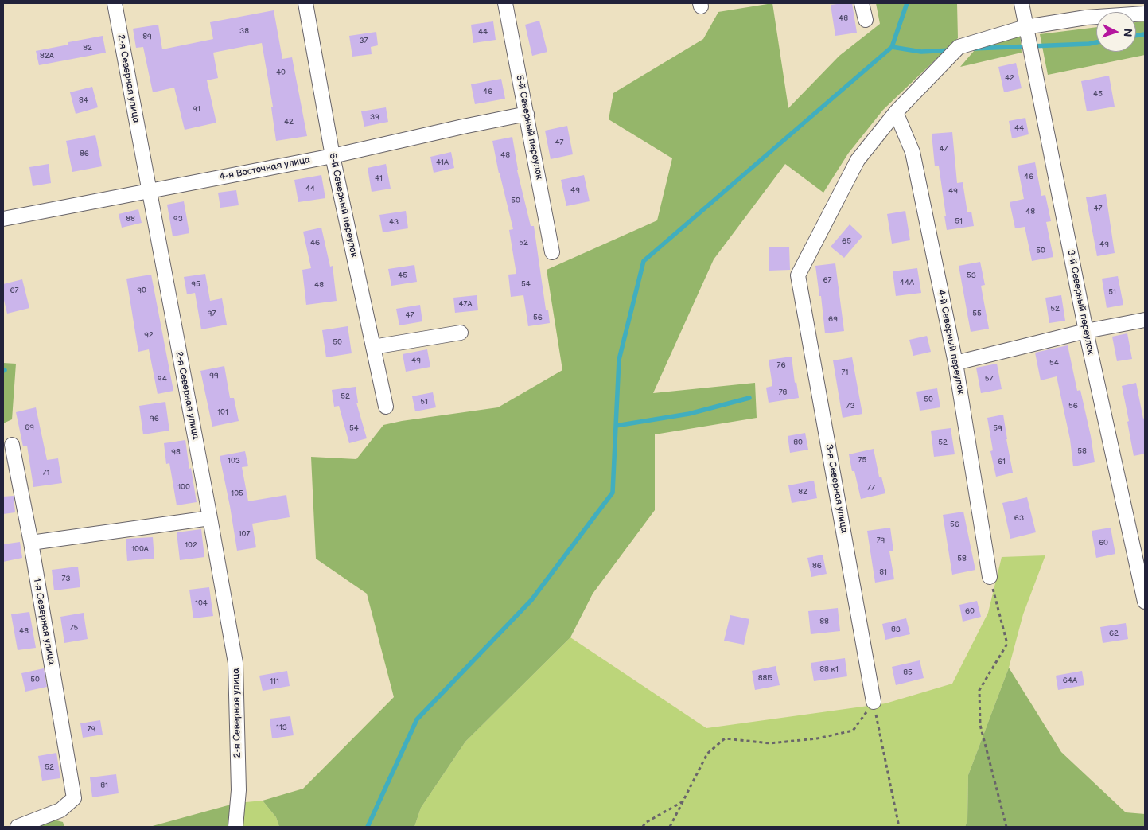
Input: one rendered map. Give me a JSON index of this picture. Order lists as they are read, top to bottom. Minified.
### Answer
{"streets":{"street":["2-я Северная улица","5-й Северный переулок","4-я Восточная улица","6-й Северный переулок","3-й Северный переулок","4-й Северный переулок","3-я Северная улица","1-я Северная улица"]},"crossings":[["2-я Северная улица","4-я Восточная улица"],["5-й Северный переулок","4-я Восточная улица"],["4-я Восточная улица","6-й Северный переулок"],["4-й Северный переулок","3-я Северная улица"]],"house_numbers":["48","38","44","89","37","82","82А","40","42","46","45","84","91","39","42","44","47","47","86","48","41А","46","41","44","49","49","50","47","48","88","93","51","43","65","46","52","49","50","45","53","67","44А","95","54","48","67","90","51","47А","52","97","55","47","56","69","92","50","49","54","76","71","99","94","57","78","52","50","51","73","56","101","96","69","54","59","80","52","58","98","75","103","61","71","100","77","82","105","63","56","107","79","60","102","100А","58","86","81","73","104","60","88","75","83","48","62","88 к1","85","88Б","50","64А","111","113","79","52","81"],"north":"right"}
